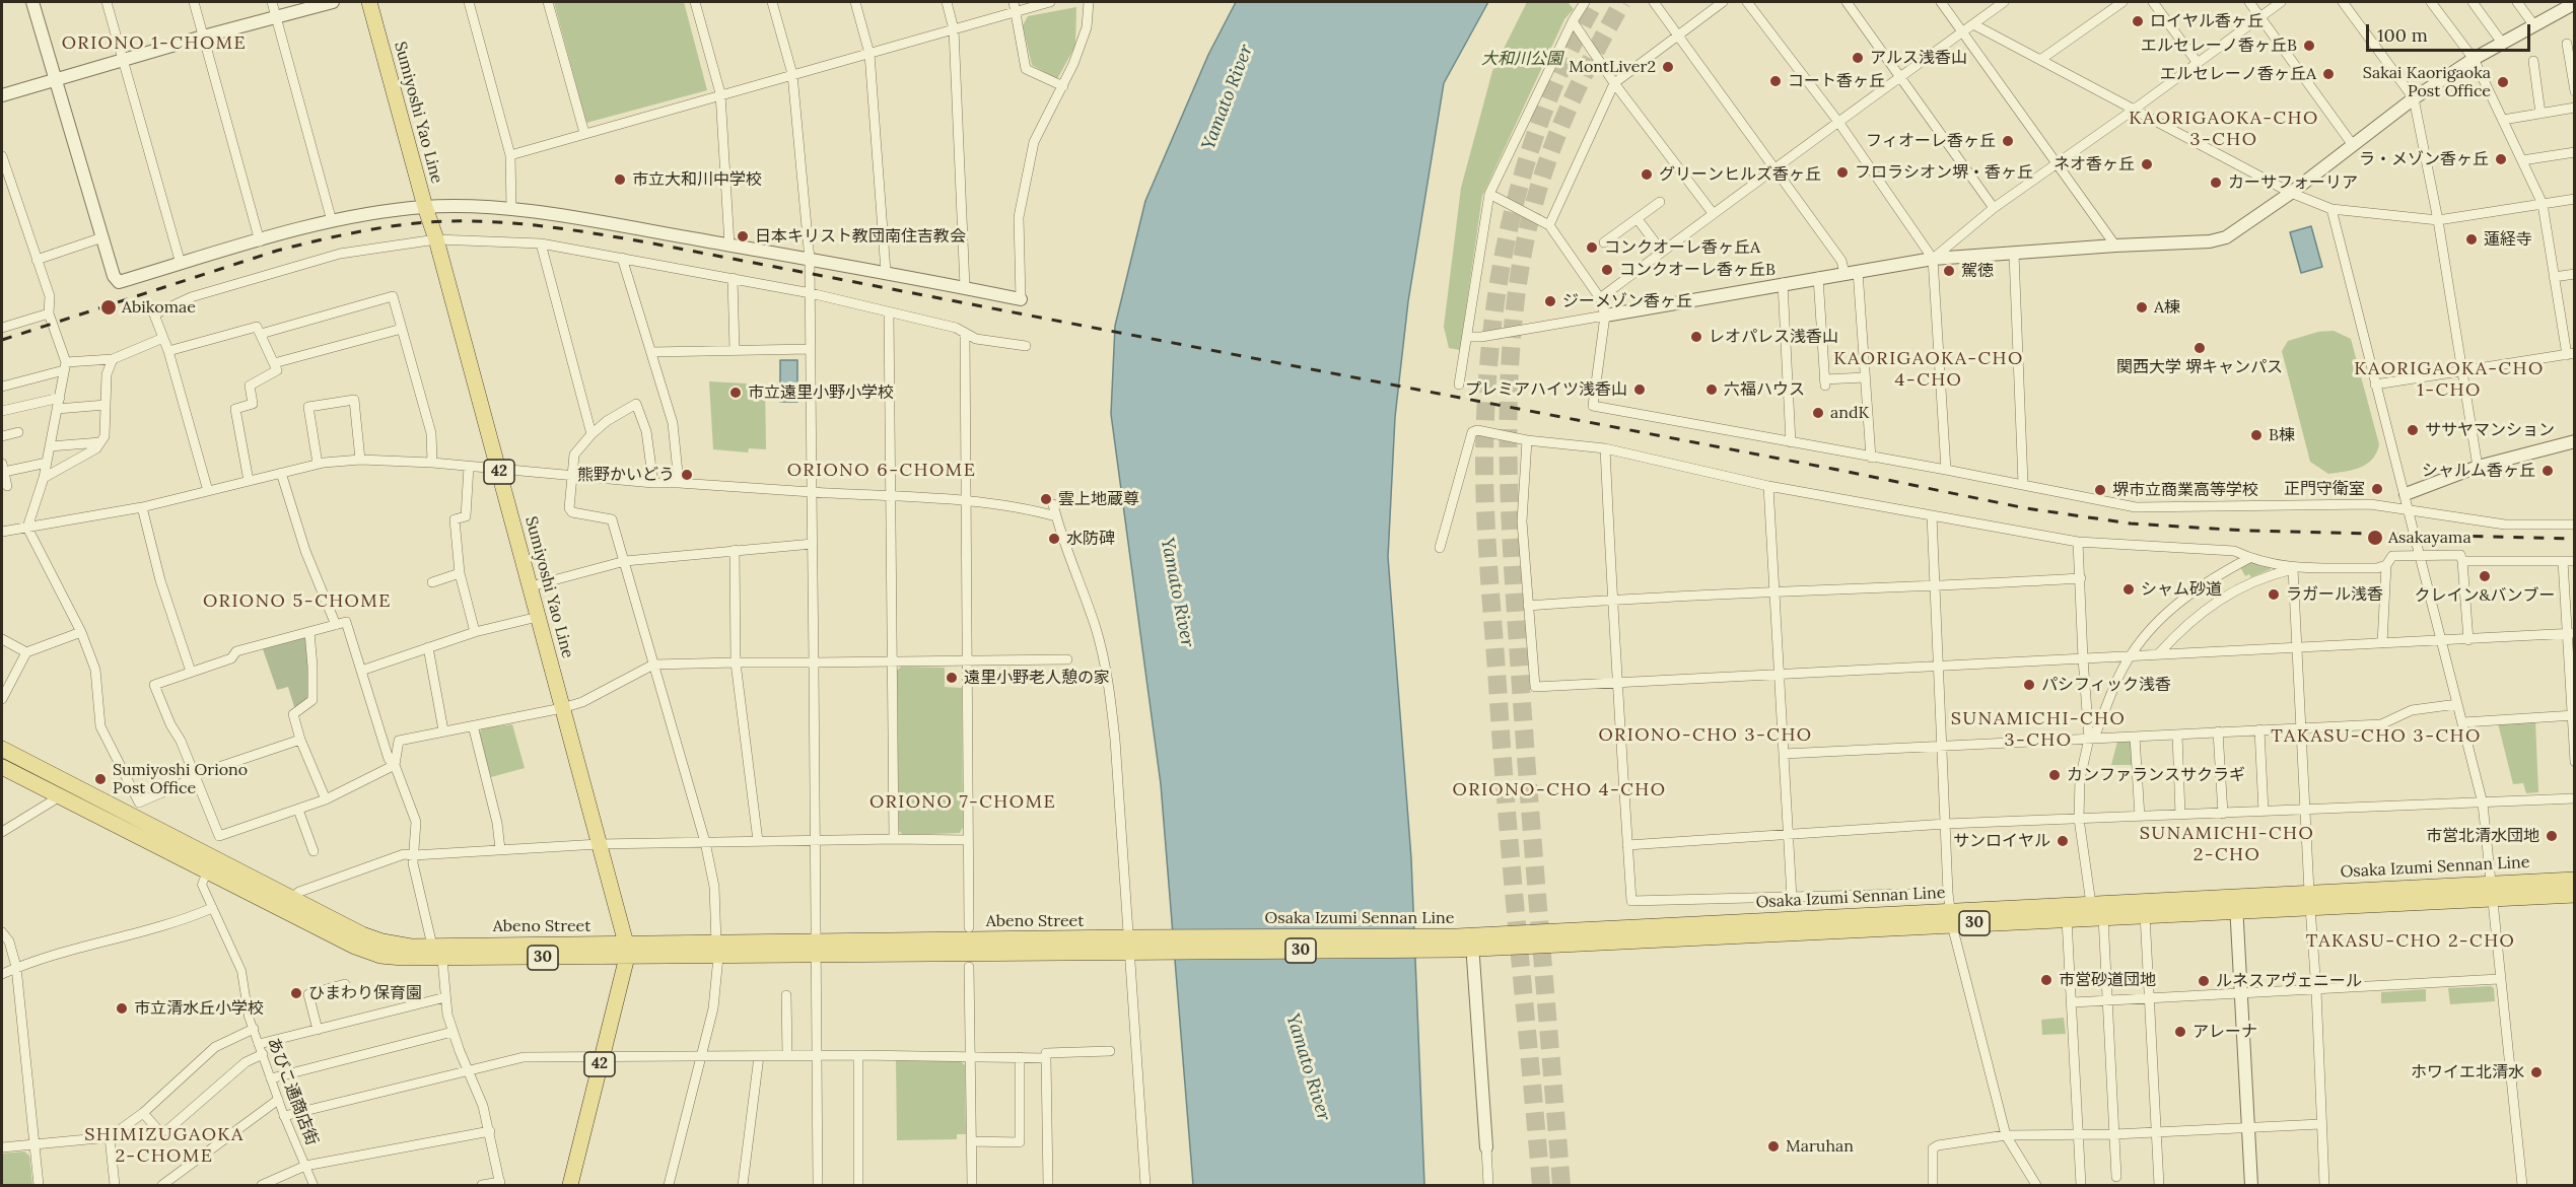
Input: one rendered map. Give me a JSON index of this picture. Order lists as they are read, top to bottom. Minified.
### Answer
{"streets":{"main road":["Sumiyoshi Yao Line","42","Osaka Izumi Sennan Line","Abeno Street","30"],"street":["あびこ通商店街"]},"crossings":[["Sumiyoshi Yao Line","Abeno Street"],["Osaka Izumi Sennan Line","Abeno Street"],["Abeno Street","あびこ通商店街"]],"districts":["ORIONO 1-CHOME","KAORIGAOKA-CHO 3-CHO","KAORIGAOKA-CHO 4-CHO","KAORIGAOKA-CHO 1-CHO","ORIONO 6-CHOME","ORIONO 5-CHOME","SUNAMICHI-CHO 3-CHO","ORIONO-CHO 3-CHO","TAKASU-CHO 3-CHO","ORIONO-CHO 4-CHO","ORIONO 7-CHOME","SUNAMICHI-CHO 2-CHO","TAKASU-CHO 2-CHO","SHIMIZUGAOKA 2-CHOME"],"water":["Yamato River"],"parks":["大和川公園"],"places":["ロイヤル香ヶ丘","エルセレーノ香ヶ丘B","アルス浅香山","MontLiver2","エルセレーノ香ヶ丘A","コート香ヶ丘","Sakai Kaorigaoka Post Office","フィオーレ香ヶ丘","ラ・メゾン香ヶ丘","ネオ香ヶ丘","フロラシオン堺・香ヶ丘","グリーンヒルズ香ヶ丘","市立大和川中学校","カーサフォーリア","日本キリスト教団南住吉教会","蓮経寺","コンクオーレ香ヶ丘A","コンクオーレ香ヶ丘B","駕徳","ジーメゾン香ヶ丘","Abikomae","A棟","レオパレス浅香山","関西大学 堺キャンパス","プレミアハイツ浅香山","六福ハウス","市立遠里小野小学校","andK","ササヤマンション","B棟","シャルム香ヶ丘","熊野かいどう","正門守衛室","堺市立商業高等学校","雲上地蔵尊","Asakayama","水防碑","クレイン&バンブー","シャム砂道","ラガール浅香","遠里小野老人憩の家","パシフィック浅香","カンファランスサクラギ","Sumiyoshi Oriono Post Office","市営北清水団地","サンロイヤル","市営砂道団地","ルネスアヴェニール","ひまわり保育園","市立清水丘小学校","アレーナ","ホワイエ北清水","Maruhan"],"scale_bar":"100 m"}
